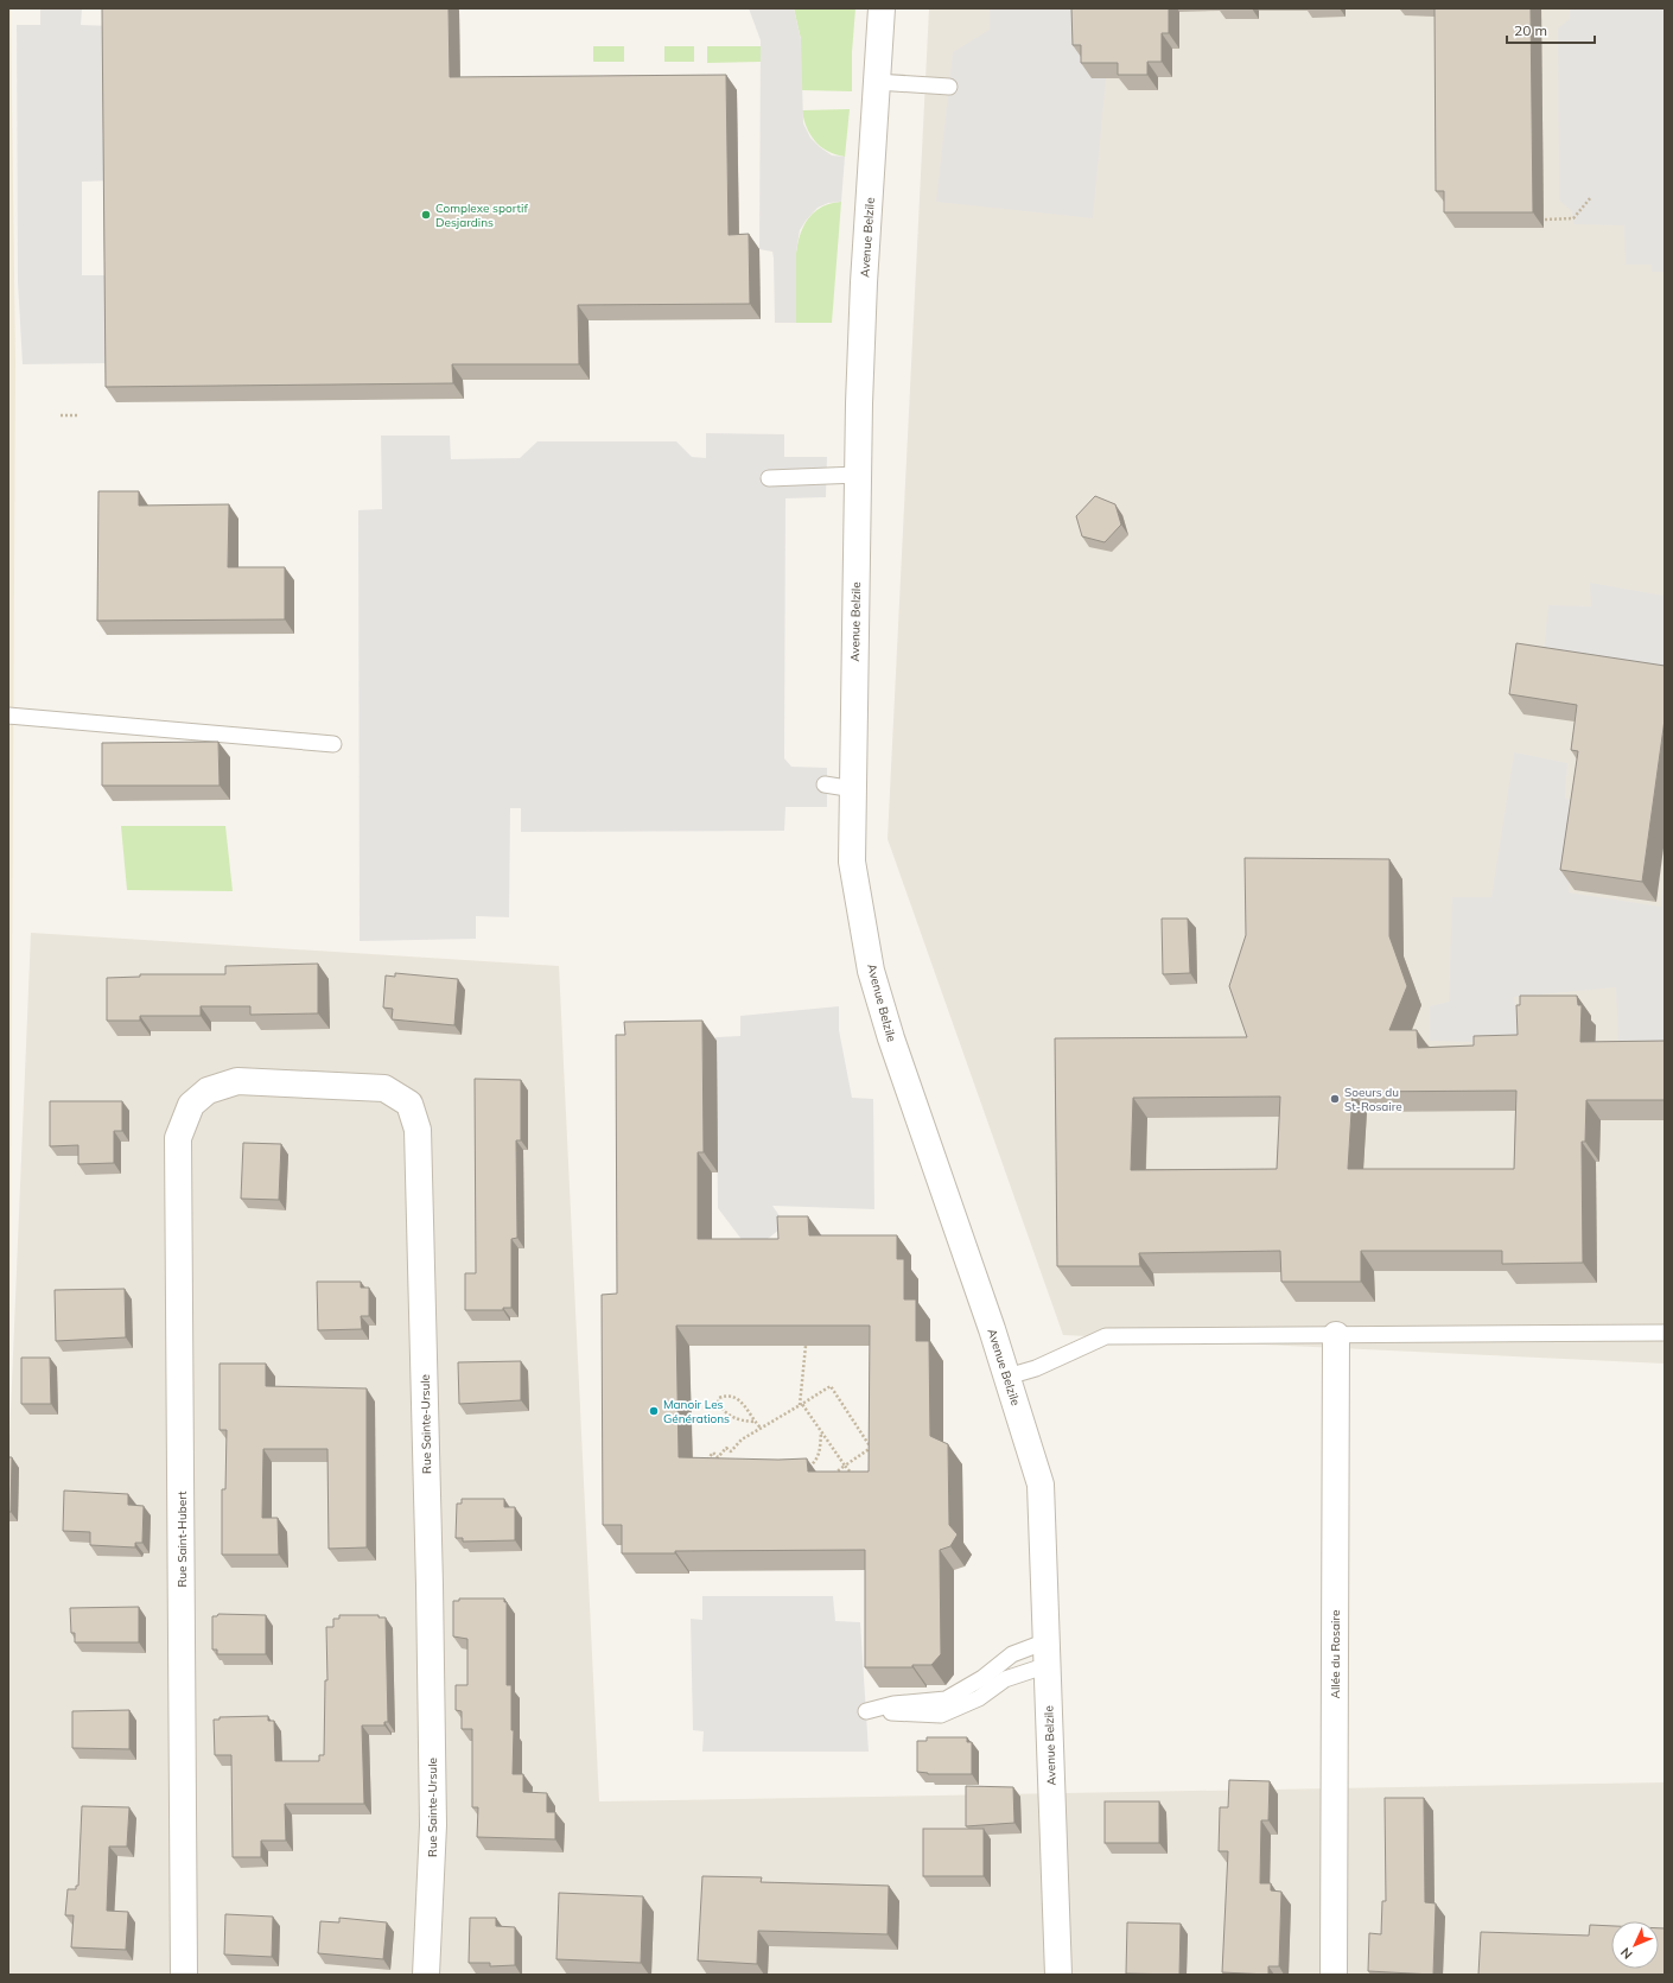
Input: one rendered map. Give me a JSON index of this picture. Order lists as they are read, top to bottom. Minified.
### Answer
{"streets":{"street":["Avenue Belzile","Rue Sainte-Ursule","Rue Saint-Hubert","Allée du Rosaire"]},"crossings":[["Rue Sainte-Ursule","Rue Saint-Hubert"]],"places":["Complexe sportif Desjardins","Soeurs du St-Rosaire","Manoir Les Générations"],"scale_bar":"20 m","north":"bottom left"}
